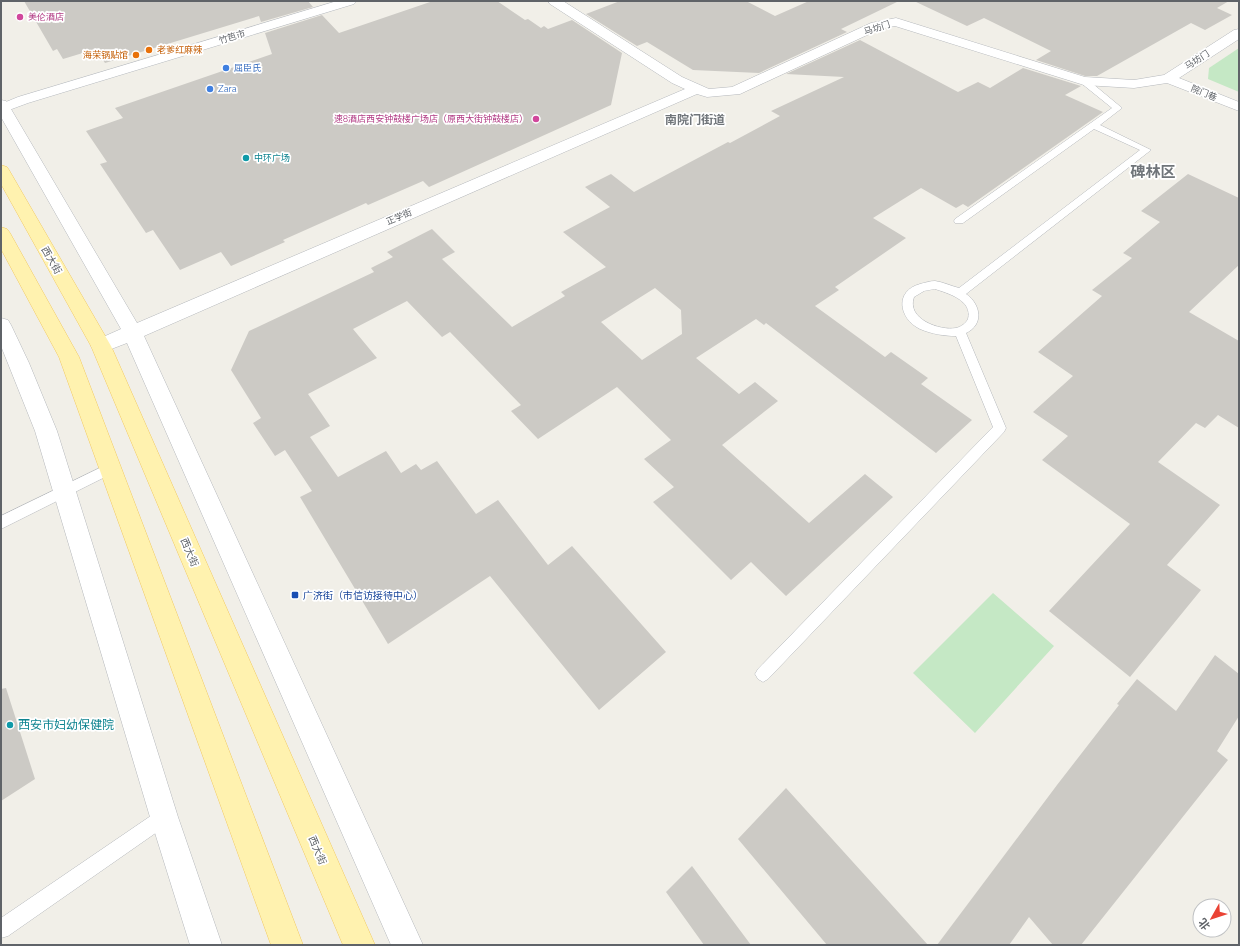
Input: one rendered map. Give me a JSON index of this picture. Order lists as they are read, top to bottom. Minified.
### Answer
{"streets":{"main road":["西大街"],"street":["马坊门","竹笆市","院门巷","正学街"]},"crossings":[["马坊门","院门巷"],["马坊门","正学街"],["正学街","西大街"]],"districts":["南院门街道","碑林区"],"places":{"other":["美伦酒店","老爹红麻辣","海荣锅贴馆","屈臣氏","Zara","速8酒店西安钟鼓楼广场店（原西大街钟鼓楼店）","中环广场","西安市妇幼保健院"],"transit":["广济街（市信访接待中心）"]},"north":"bottom left"}
